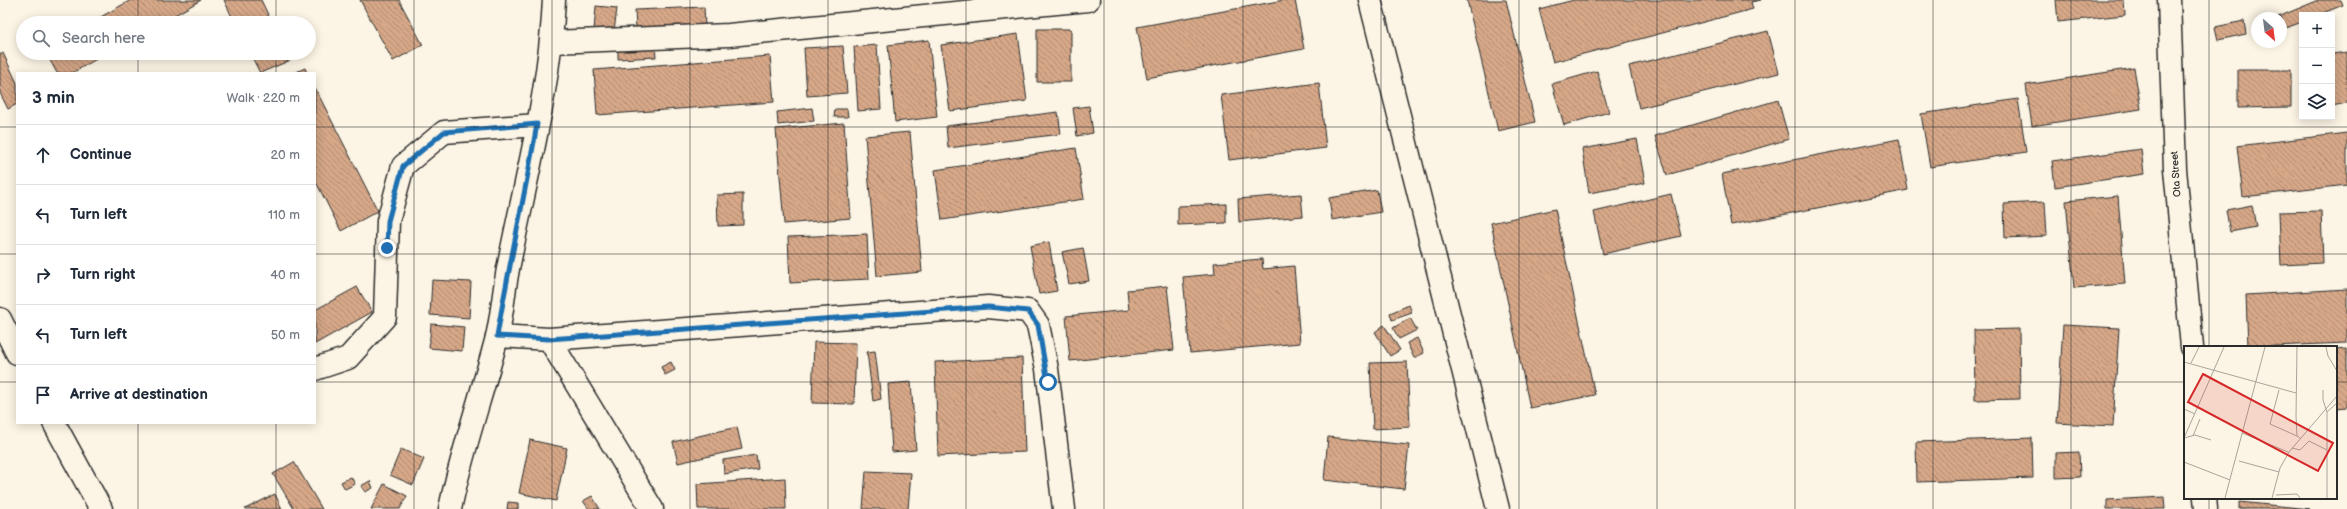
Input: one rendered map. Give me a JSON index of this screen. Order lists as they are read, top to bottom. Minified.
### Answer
{"streets":{"street":["Ota Street"]},"north":"bottom right","page":{"map_buttons":["+","−"],"search":"Search here","heading":["3 min","Walk · 220 m"],"list":[["Continue","20 m"],["Turn left","110 m"],["Turn right","40 m"],["Turn left","50 m"],"Arrive at destination"]}}
